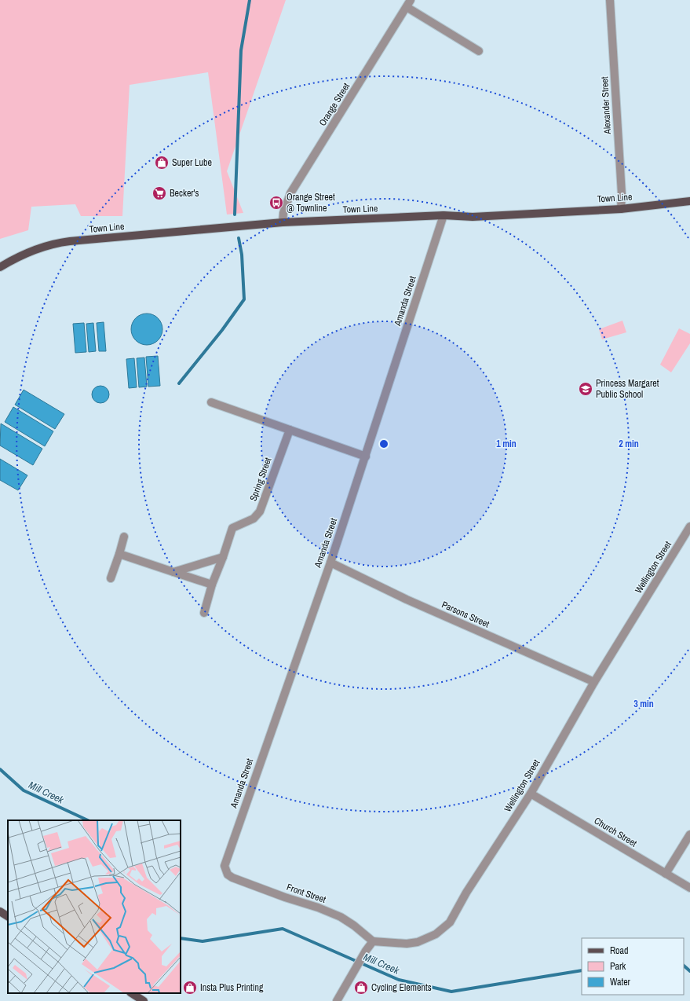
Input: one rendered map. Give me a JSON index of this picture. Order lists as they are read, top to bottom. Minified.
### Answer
{"streets":{"main road":["Town Line"],"street":["Orange Street","Alexander Street","Amanda Street","Spring Street","Wellington Street","Parsons Street","Church Street","Front Street"]},"crossings":[["Orange Street","Town Line"],["Alexander Street","Town Line"],["Town Line","Amanda Street"],["Amanda Street","Parsons Street"],["Amanda Street","Front Street"],["Wellington Street","Parsons Street"],["Wellington Street","Church Street"],["Wellington Street","Front Street"]],"water":["Mill Creek"],"places":{"shop":["Super Lube","Insta Plus Printing","Cycling Elements"],"supermarket":["Becker's"],"bus stop":["Orange Street @ Townline"],"school or university":["Princess Margaret Public School"]},"legend":["Road","Park","Water"],"rings":["1 min","2 min","3 min"]}
